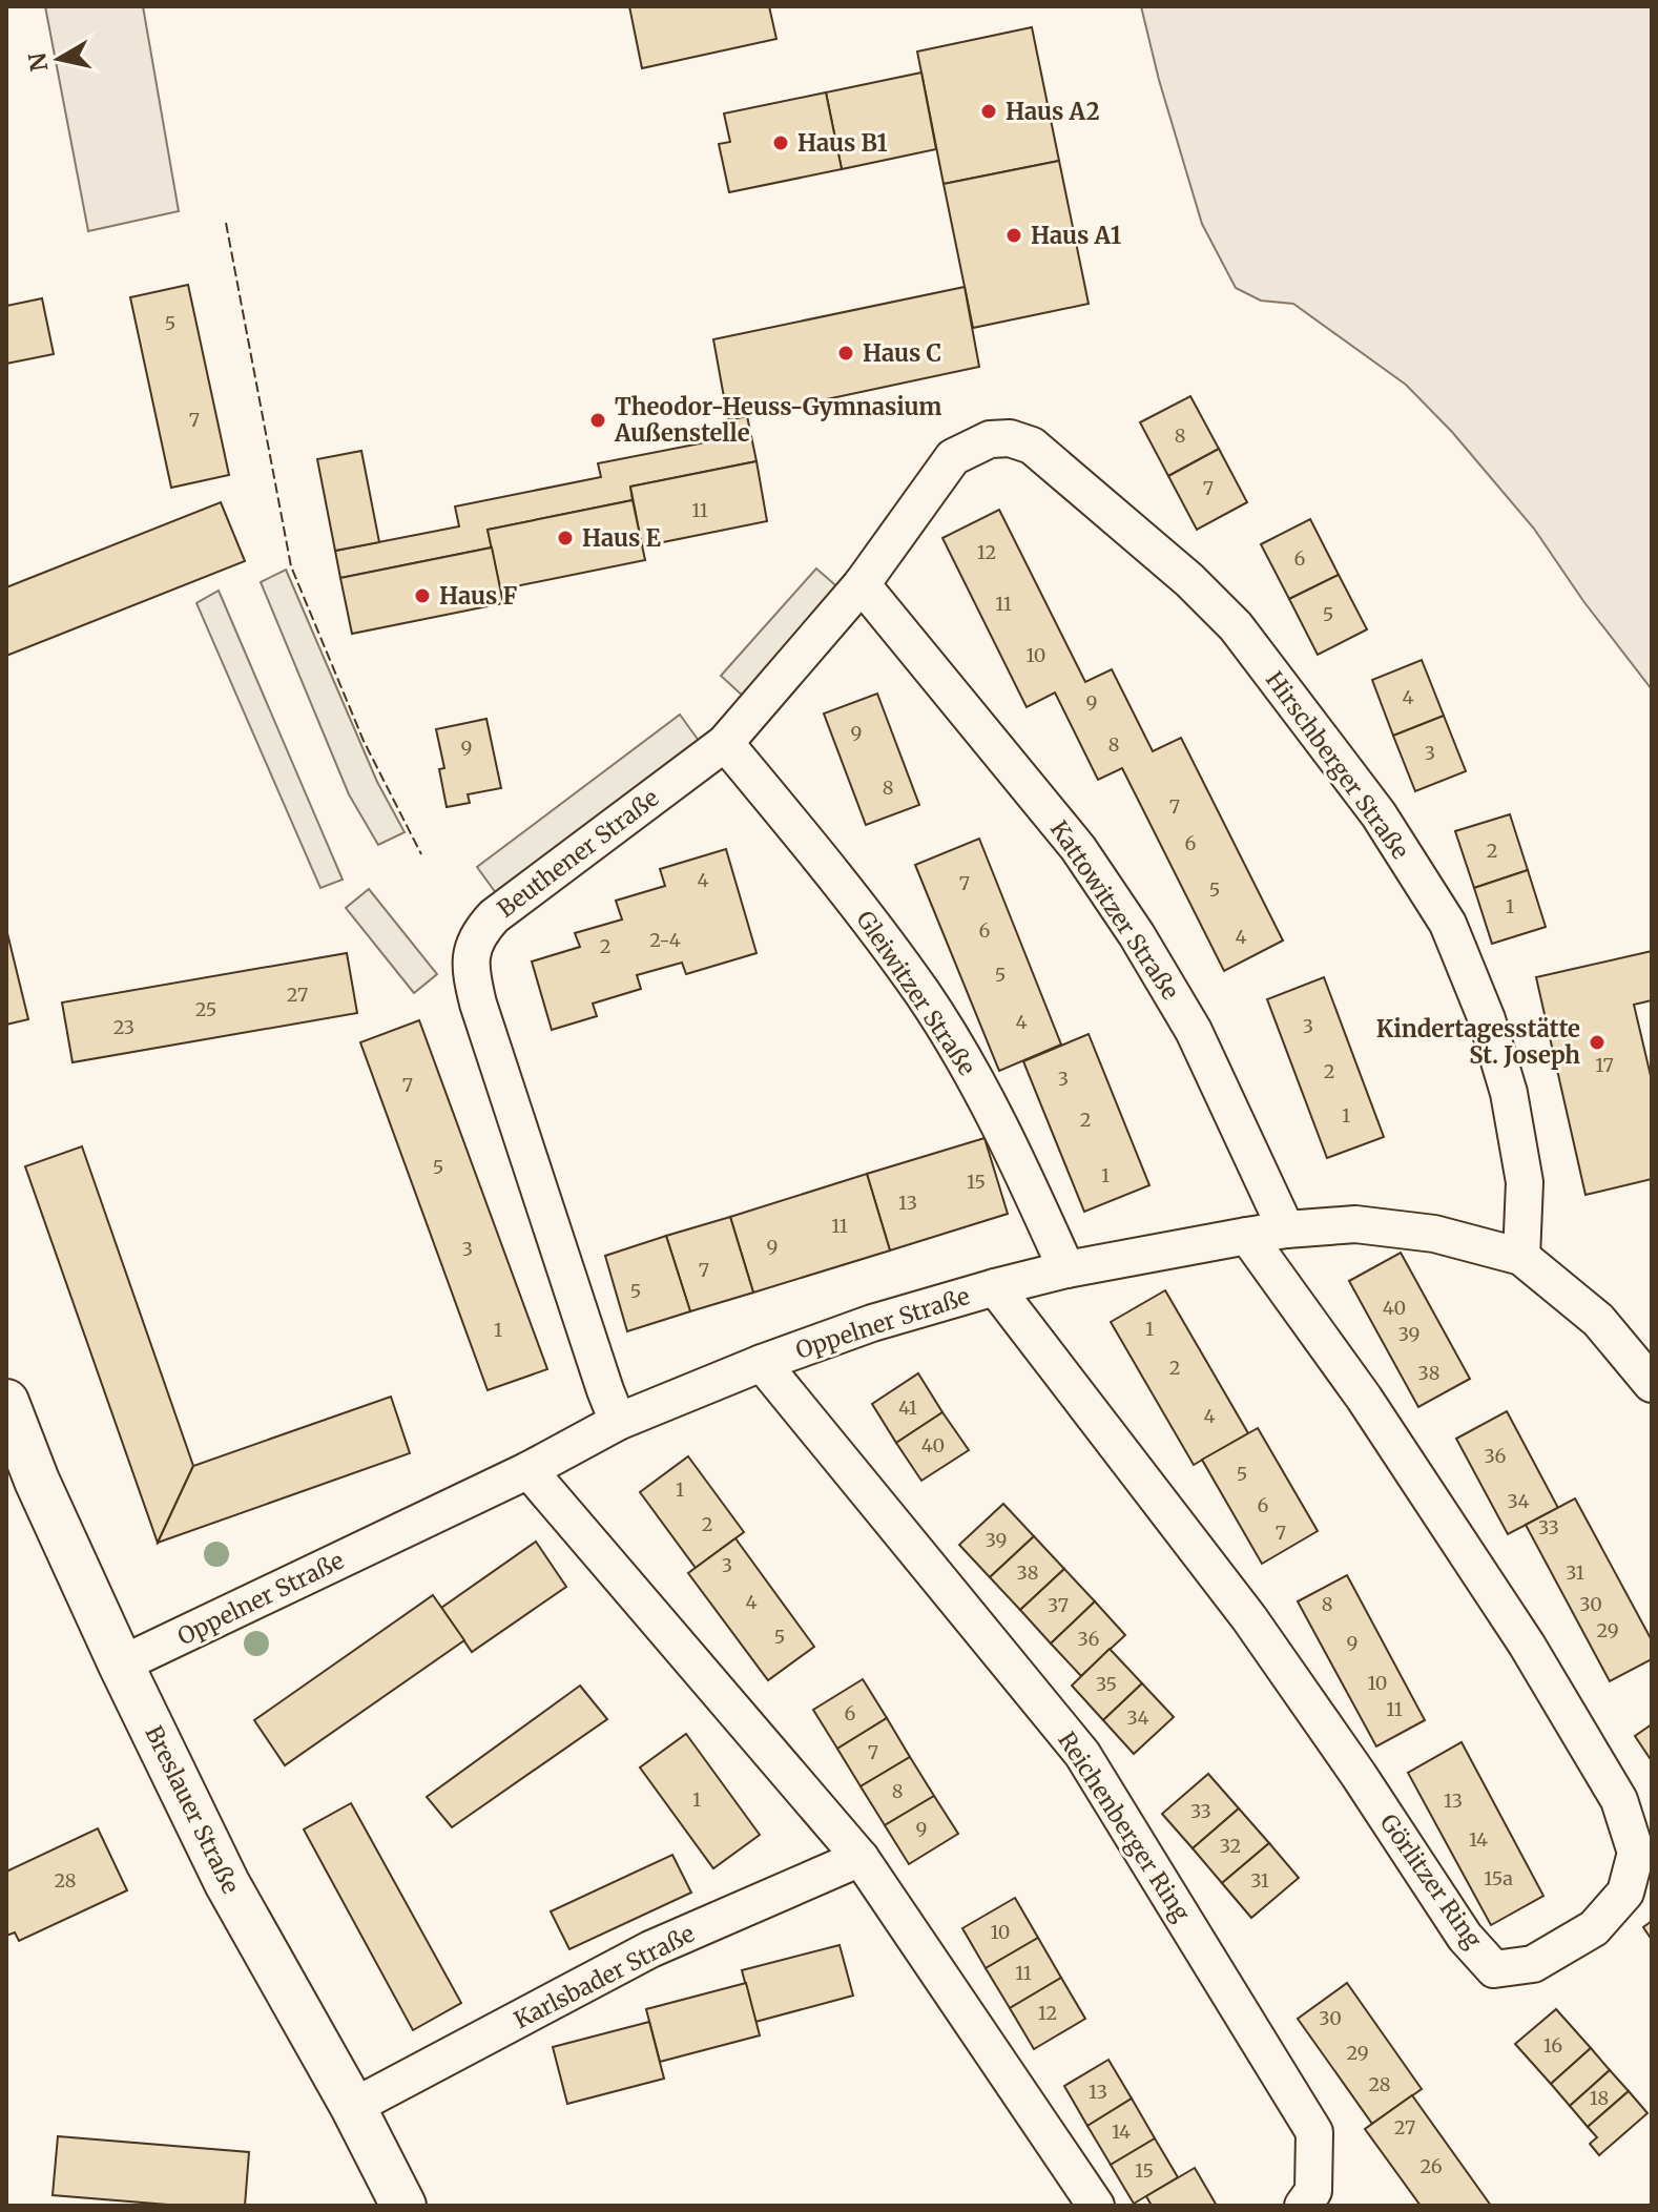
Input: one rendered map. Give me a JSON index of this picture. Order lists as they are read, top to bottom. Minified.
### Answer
{"streets":{"street":["Hirschberger Straße","Beuthener Straße","Kattowitzer Straße","Gleiwitzer Straße","Oppelner Straße","Breslauer Straße","Reichenberger Ring","Görlitzer Ring","Karlsbader Straße"]},"crossings":[["Hirschberger Straße","Beuthener Straße"],["Hirschberger Straße","Oppelner Straße"],["Beuthener Straße","Kattowitzer Straße"],["Beuthener Straße","Gleiwitzer Straße"],["Beuthener Straße","Oppelner Straße"],["Kattowitzer Straße","Oppelner Straße"],["Gleiwitzer Straße","Oppelner Straße"],["Oppelner Straße","Breslauer Straße"],["Oppelner Straße","Reichenberger Ring"],["Oppelner Straße","Görlitzer Ring"],["Breslauer Straße","Karlsbader Straße"]],"places":["Haus A2","Haus B1","Haus A1","Haus C","Theodor-Heuss-Gymnasium Außenstelle","Haus E","Haus F","Kindertagesstätte St. Joseph"],"house_numbers":["5","7","8","7","11","12","6","11","5","10","4","9","9","8","9","3","8","7","6","2","4","7","5","1","6","4","2-4","2","5","27","25","4","3","23","17","2","3","7","1","2","5","1","15","13","11","9","3","7","5","40","1","1","39","2","38","41","4","40","36","5","1","34","6","2","33","7","39","3","38","31","4","8","30","37","29","5","36","9","10","35","11","6","34","7","8","1","13","33","9","14","32","15a","28","31","10","11","12","30","16","29","28","13","18","27","14","26","15"],"north":"left"}
